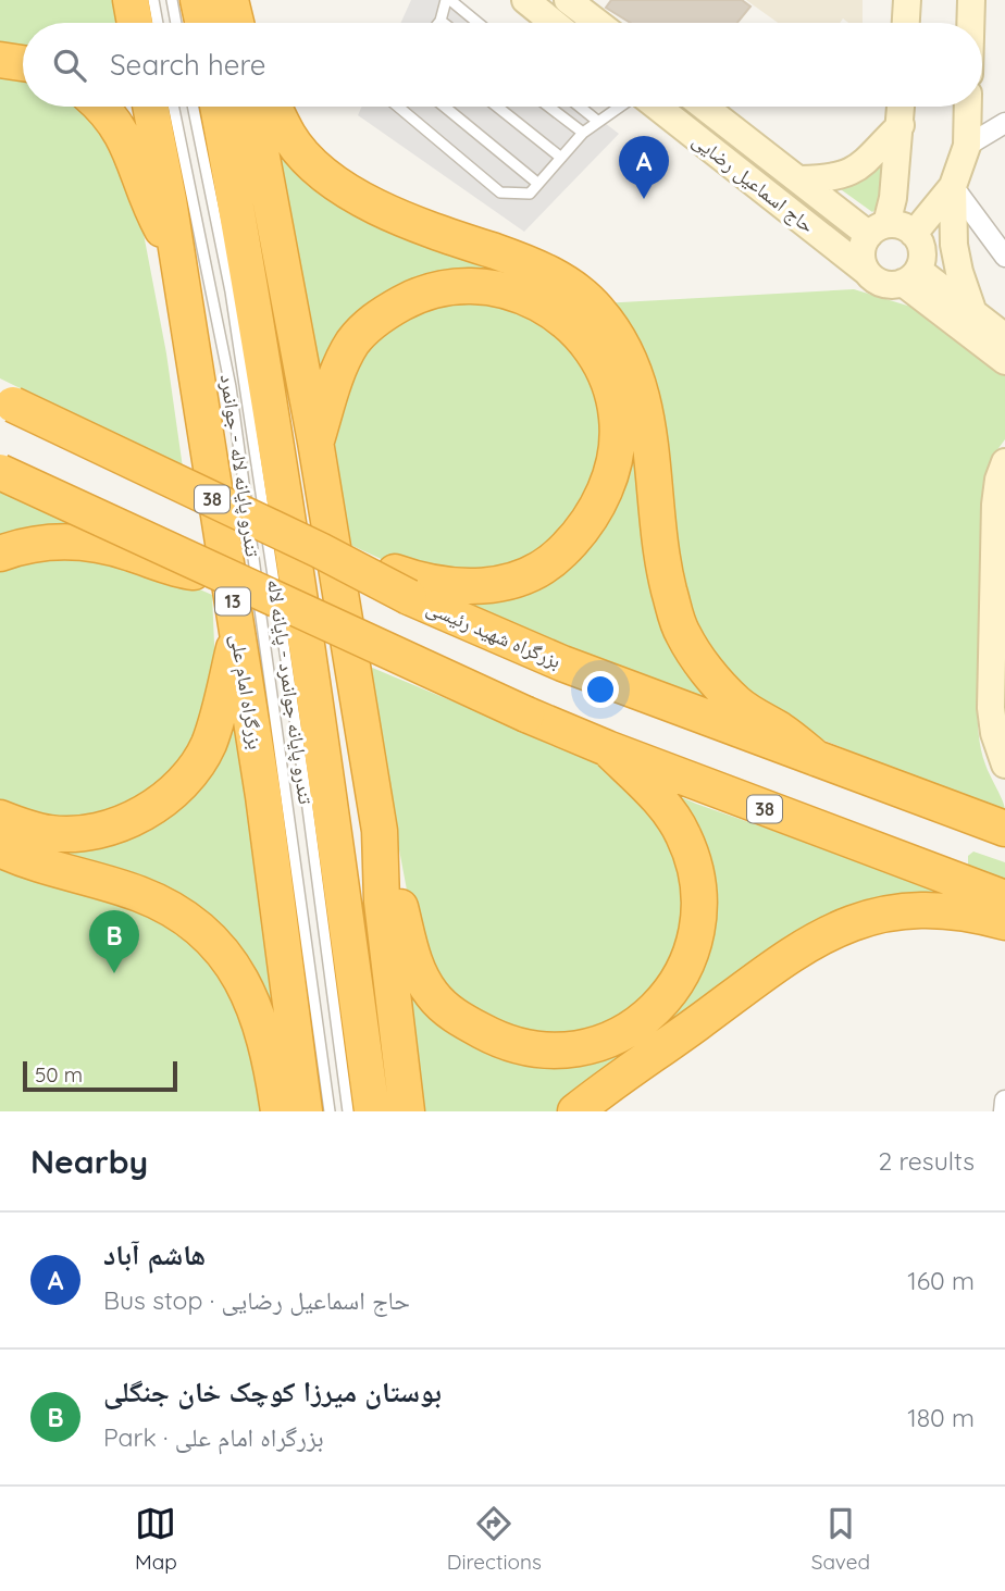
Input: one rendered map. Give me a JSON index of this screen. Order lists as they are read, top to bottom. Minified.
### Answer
{"streets":{"highway":["38","13","بزرگراه شهید رئیسی","بزرگراه امام علی"],"main road":["حاج اسماعیل رضایی"],"lane":["تندرو پایانه لاله - جوانمرد","تندرو پایانه جوانمرد - پایانه لاله"]},"scale_bar":"50 m","page":{"search":"Search here","pins":["A","B"],"scale":"50 m","heading":["Nearby","2 results"],"list":[{"mark":"A","name":"هاشم آباد","note":"Bus stop · حاج اسماعیل رضایی","value":"160 m"},{"mark":"B","name":"بوستان میرزا کوچک خان جنگلی","note":"Park · بزرگراه امام علی","value":"180 m"}],"nav":["Map","Directions","Saved"]}}
